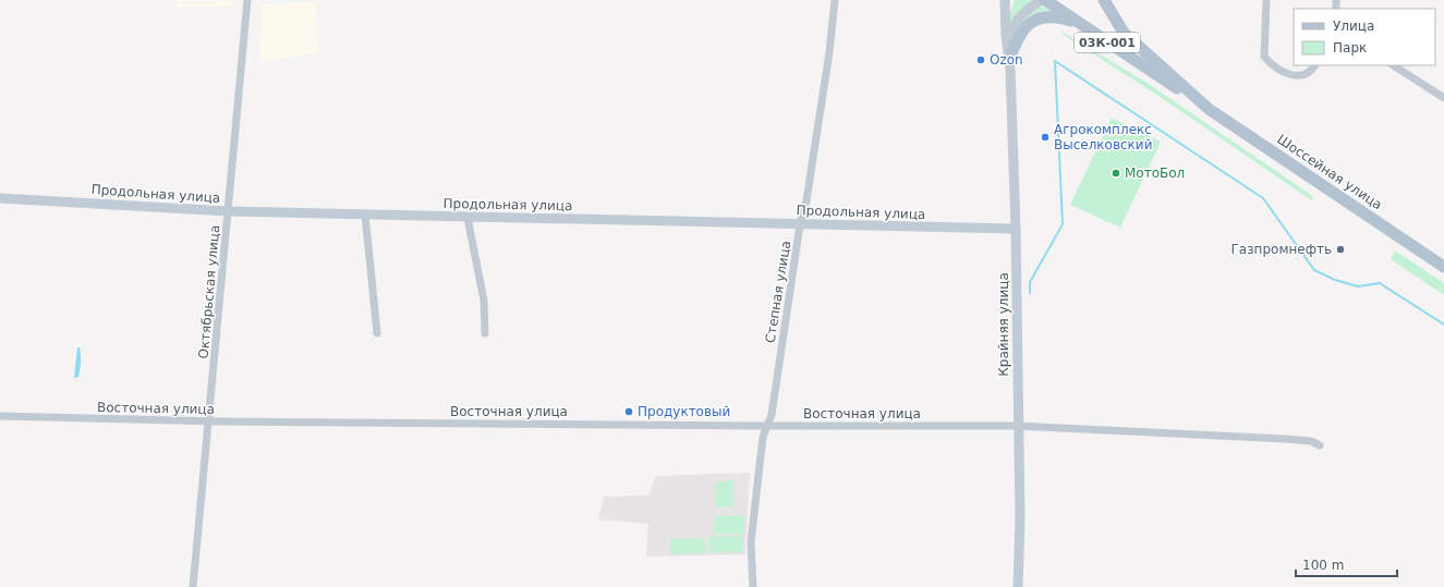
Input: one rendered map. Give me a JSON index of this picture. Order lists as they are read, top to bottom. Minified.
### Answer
{"streets":{"main road":["03К-001","Шоссейная улица"],"street":["Продольная улица","Октябрьская улица","Степная улица","Крайняя улица","Восточная улица"]},"crossings":[["03К-001","Шоссейная улица"],["03К-001","Крайняя улица"],["Продольная улица","Октябрьская улица"],["Продольная улица","Степная улица"],["Продольная улица","Крайняя улица"],["Октябрьская улица","Восточная улица"],["Степная улица","Восточная улица"],["Крайняя улица","Восточная улица"]],"places":["Ozon","Агрокомплекс Выселковский","МотоБол","Газпромнефть","Продуктовый"],"legend":["Улица","Парк"],"scale_bar":"100 m"}
